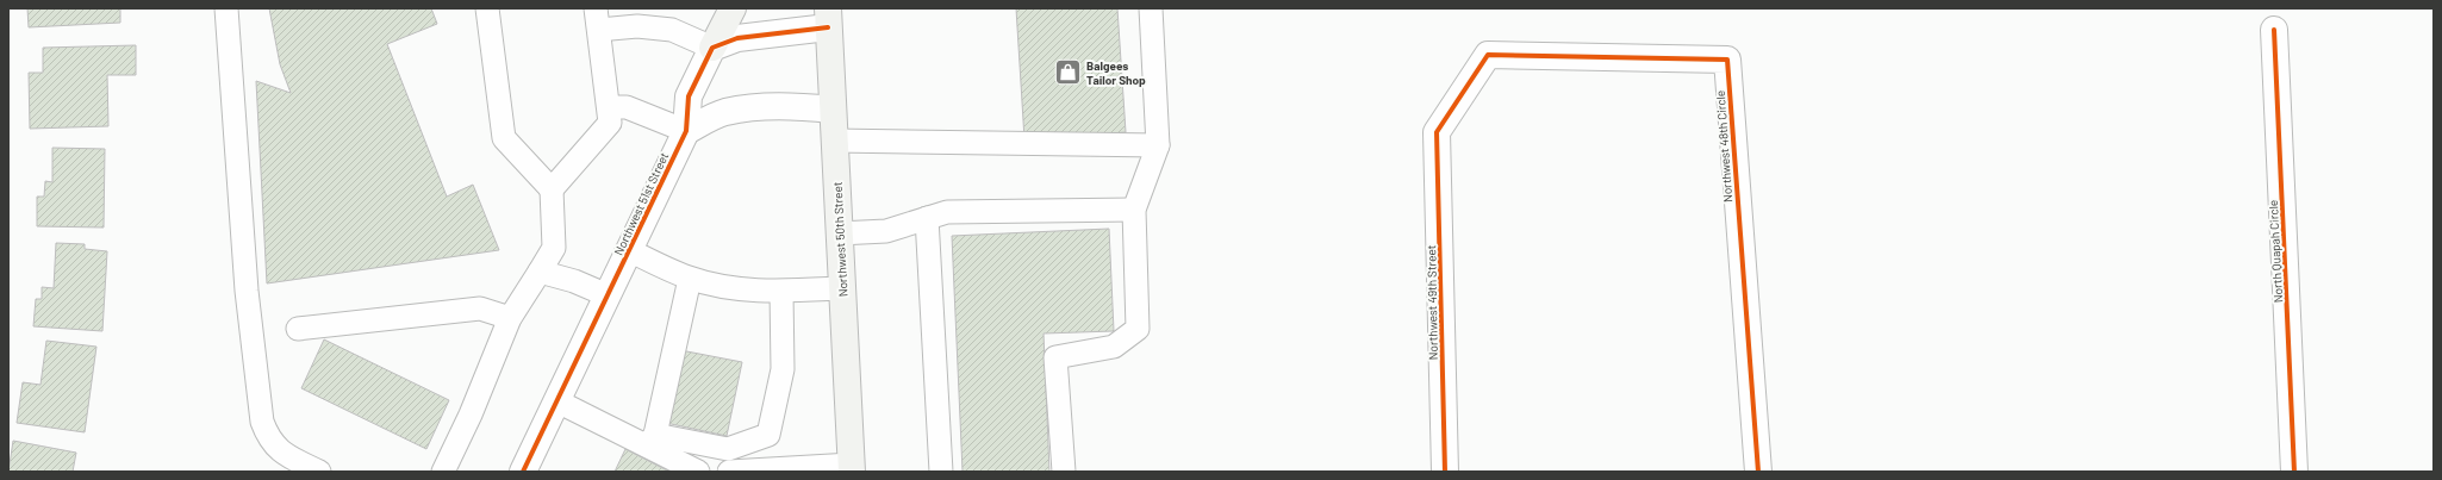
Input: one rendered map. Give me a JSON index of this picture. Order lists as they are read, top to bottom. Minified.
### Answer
{"streets":{"main road":["Northwest 50th Street"],"street":["Northwest 48th Circle","Northwest 51st Street","North Quapah Circle","Northwest 49th Street"]},"crossings":[["Northwest 48th Circle","Northwest 49th Street"]],"places":{"shop":["Balgees Tailor Shop"]}}
